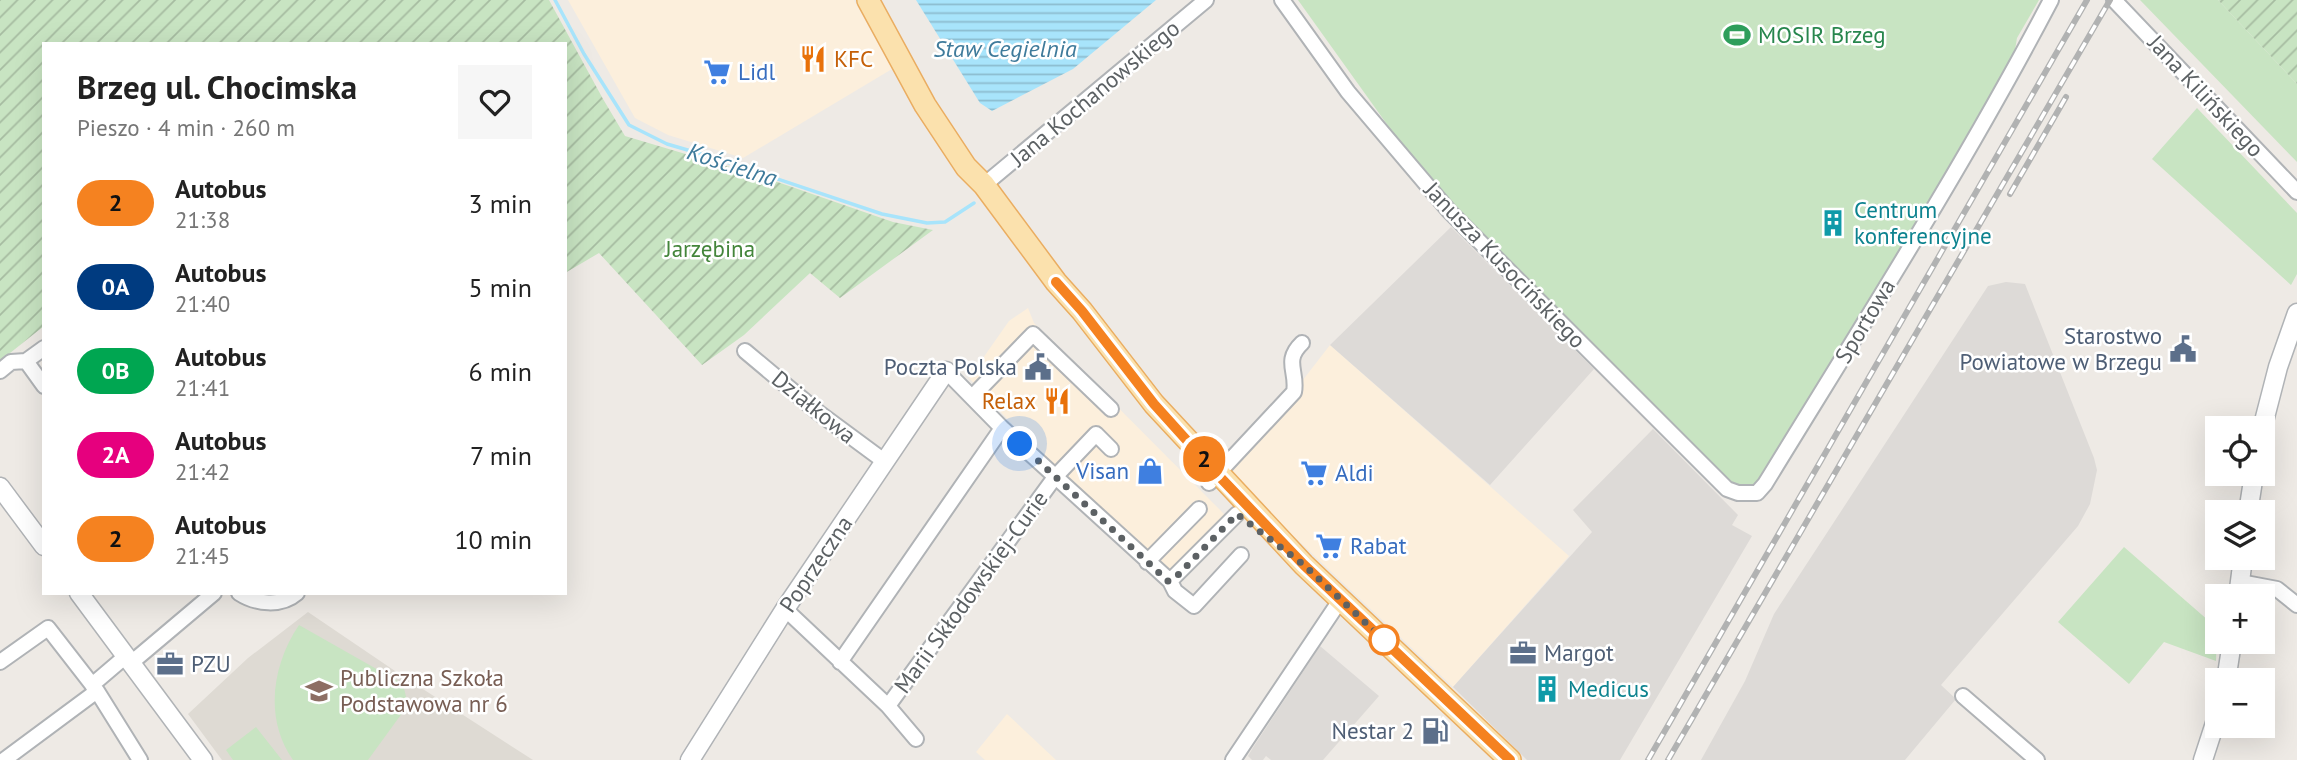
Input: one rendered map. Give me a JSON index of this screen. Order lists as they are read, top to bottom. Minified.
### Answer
{"streets":{"street":["Jana Kochanowskiego","Jana Kilińskiego","Janusza Kusocińskiego","Sportowa","Działkowa","Poprzeczna","Marii Skłodowskiej-Curie"]},"crossings":[["Janusza Kusocińskiego","Sportowa"],["Działkowa","Poprzeczna"]],"water":["Staw Cegielnia","Kościelna"],"parks":["Jarzębina"],"places":{"sports":["MOSIR Brzeg"],"restaurant":["KFC","Relax"],"supermarket":["Lidl","Aldi","Rabat"],"building":["Centrum konferencyjne","Medicus"],"public building":["Starostwo Powiatowe w Brzegu","Poczta Polska"],"shop":["Visan"],"office":["Margot","PZU"],"school or university":["Publiczna Szkoła Podstawowa nr 6"],"fuel station":["Nestar 2"]},"lines":["bus line 2"],"page":{"on_map":"2","heading":["Brzeg ul. Chocimska","Pieszo · 4 min · 260 m"],"list":[{"mark":"2","name":"Autobus","note":"21:38","value":"3 min"},{"mark":"0A","name":"Autobus","note":"21:40","value":"5 min"},{"mark":"0B","name":"Autobus","note":"21:41","value":"6 min"},{"mark":"2A","name":"Autobus","note":"21:42","value":"7 min"},{"mark":"2","name":"Autobus","note":"21:45","value":"10 min"}],"map_buttons":["+","−"]}}
